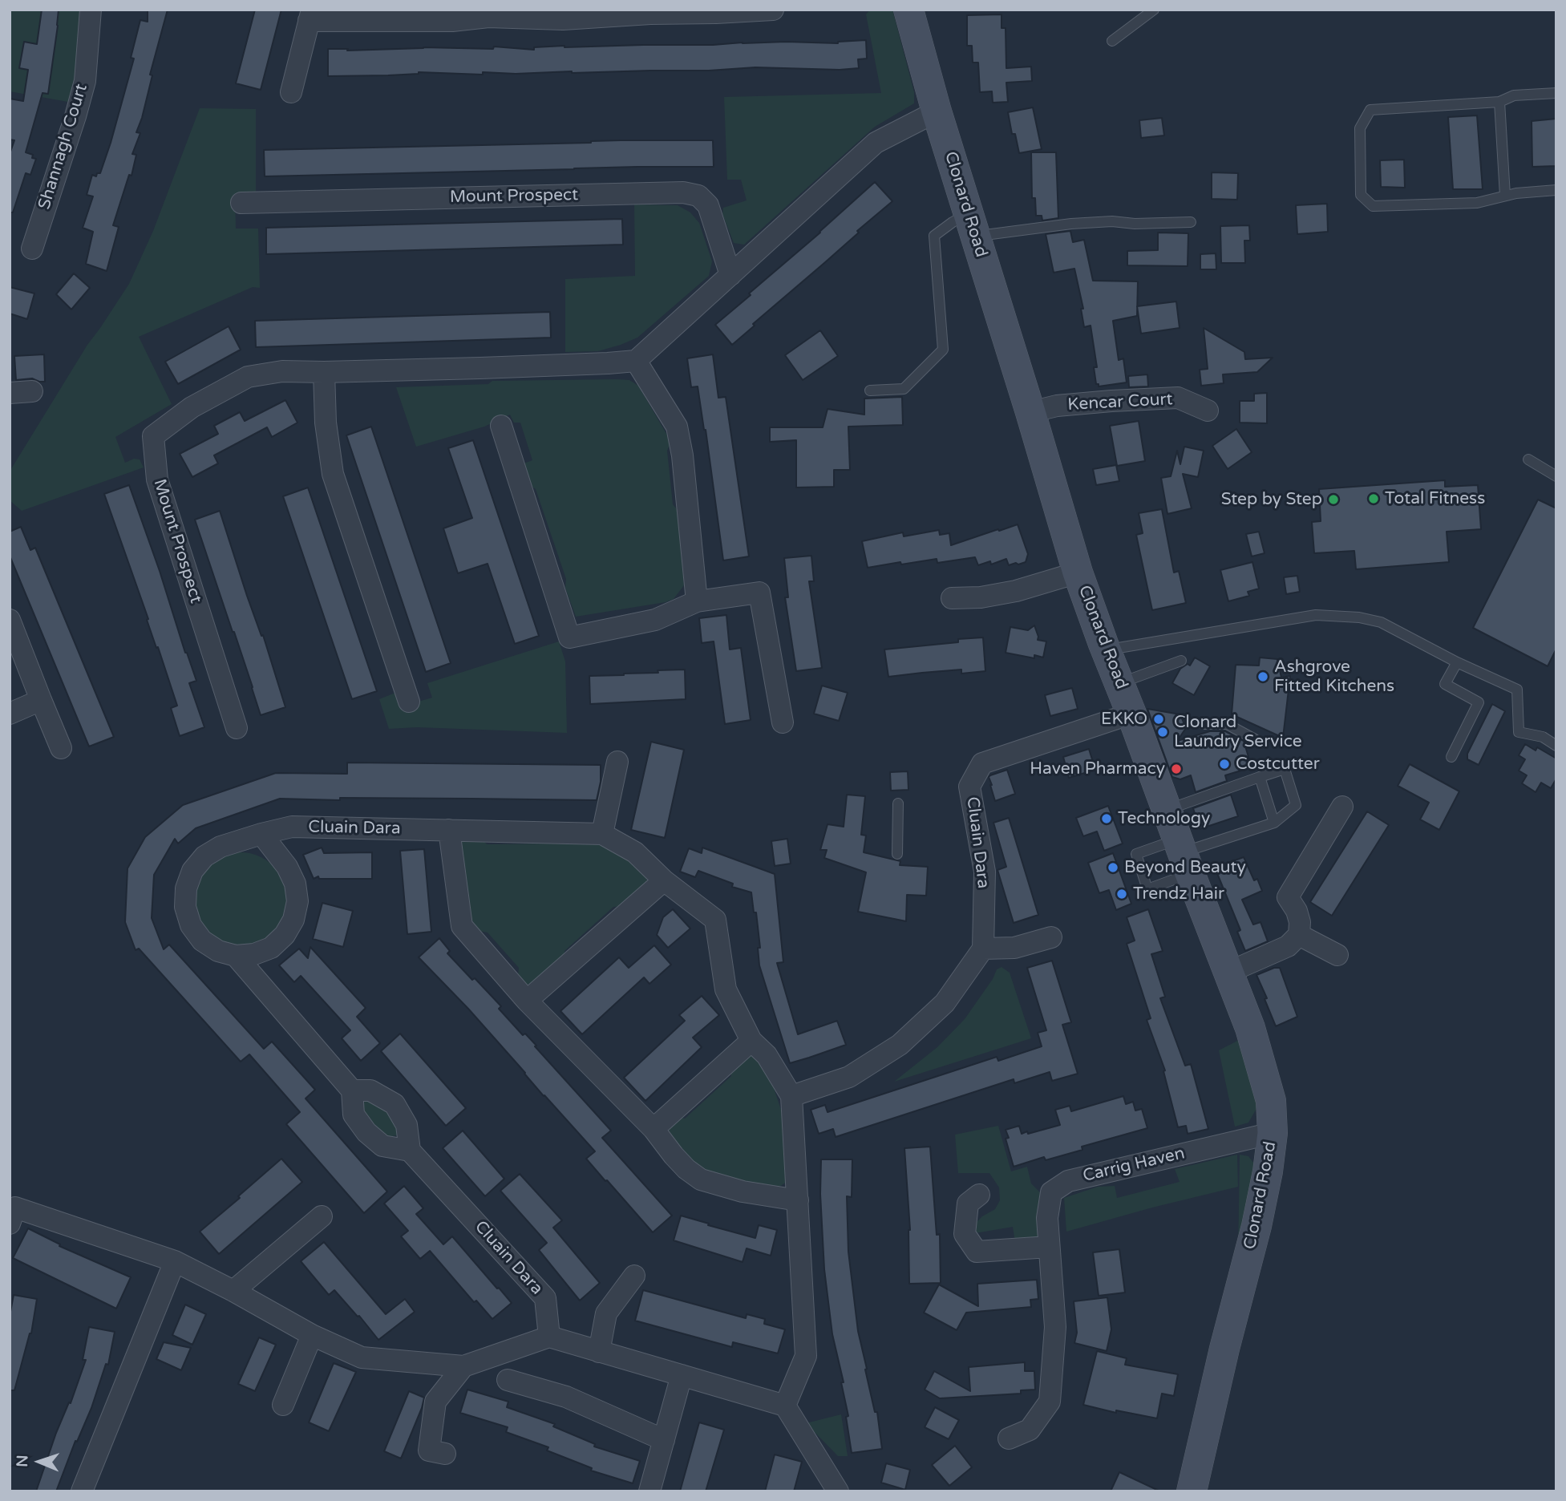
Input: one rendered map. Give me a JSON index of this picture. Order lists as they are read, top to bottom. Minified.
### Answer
{"streets":{"street":["Shannagh Court","Mount Prospect","Clonard Road","Kencar Court","Cluain Dara","Carrig Haven"]},"crossings":[["Clonard Road","Kencar Court"],["Clonard Road","Cluain Dara"],["Clonard Road","Carrig Haven"]],"places":["Total Fitness","Step by Step","Ashgrove Fitted Kitchens","EKKO","Clonard Laundry Service","Costcutter","Haven Pharmacy","Technology","Beyond Beauty","Trendz Hair"],"north":"left"}
